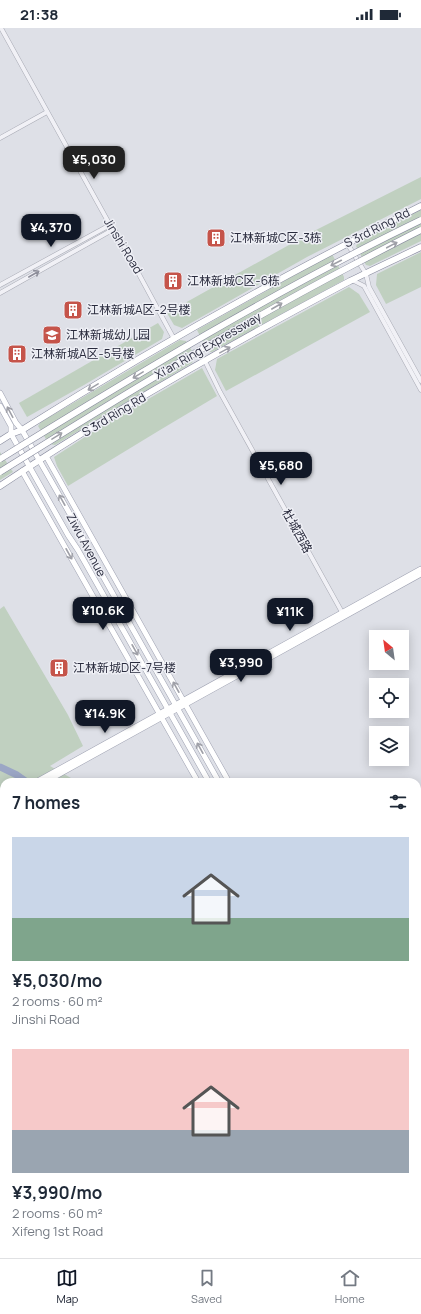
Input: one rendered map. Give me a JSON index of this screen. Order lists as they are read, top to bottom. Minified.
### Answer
{"streets":{"highway":["S 3rd Ring Rd","Xi'an Ring Expressway"],"main road":["Ziwu Avenue"],"street":["Jinshi Road","杜城西路"]},"crossings":[["S 3rd Ring Rd","Jinshi Road"],["S 3rd Ring Rd","杜城西路"],["S 3rd Ring Rd","Ziwu Avenue"]],"places":{"building":["江林新城C区-3栋","江林新城C区-6栋","江林新城A区-2号楼","江林新城A区-5号楼","江林新城D区-7号楼"],"school or university":["江林新城幼儿园"]},"north":"top left","page":{"status":"21:38","price":["¥5,030","¥4,370","¥5,680","¥10.6K","¥11K","¥3,990","¥14.9K"],"heading":"7 homes","list":[{"name":"¥5,030/mo","note":"2 rooms · 60 m² · Jinshi Road"},{"name":"¥3,990/mo","note":"2 rooms · 60 m² · Xifeng 1st Road"}],"tabs":["Map","Saved","Home"]}}
